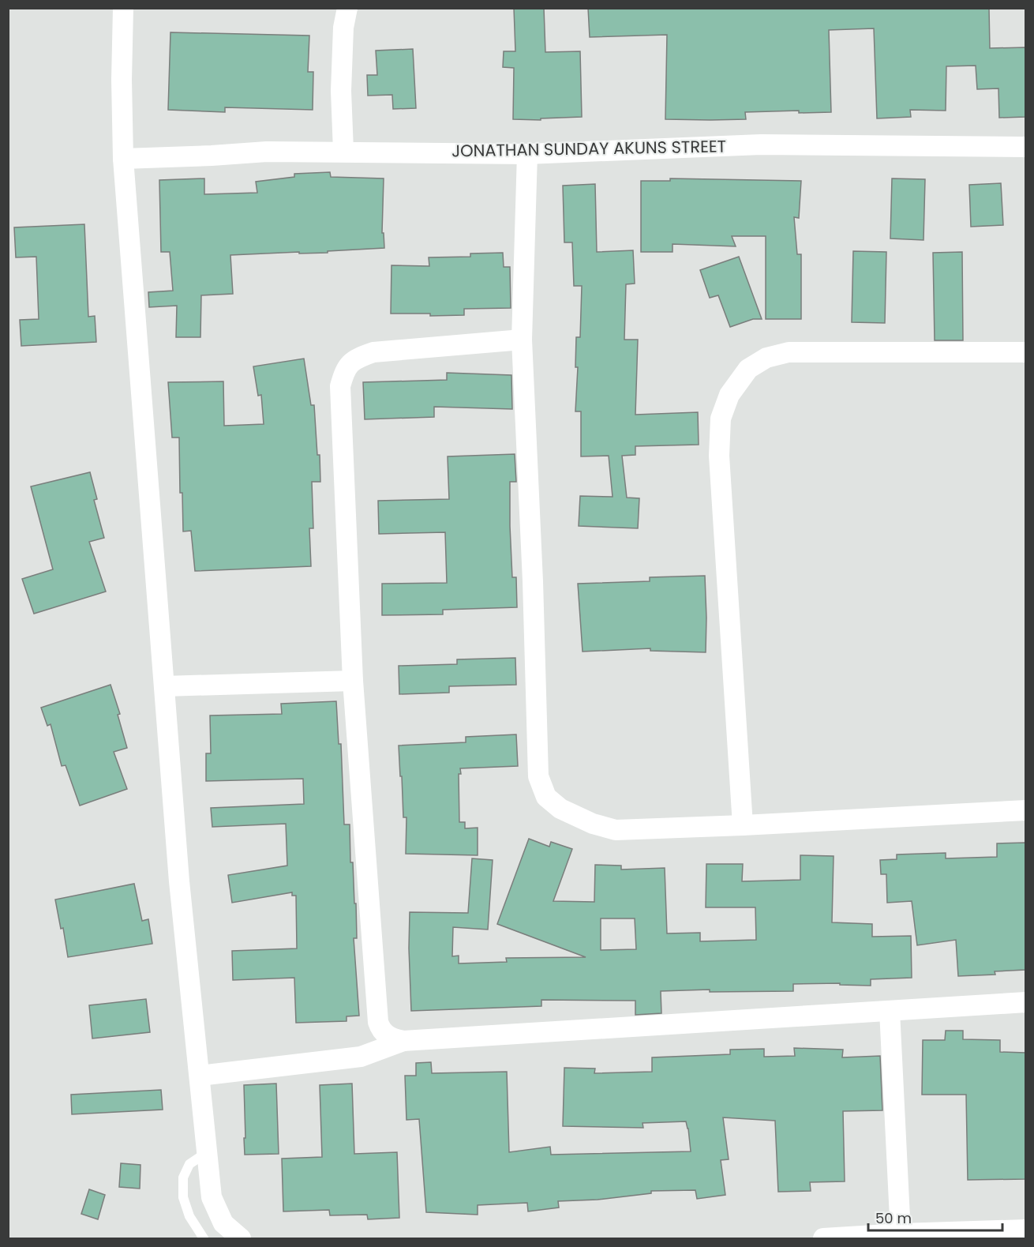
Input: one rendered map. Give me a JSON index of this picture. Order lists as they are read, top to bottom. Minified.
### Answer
{"streets":{"street":["JONATHAN SUNDAY AKUNS STREET"]},"scale_bar":"50 m"}
